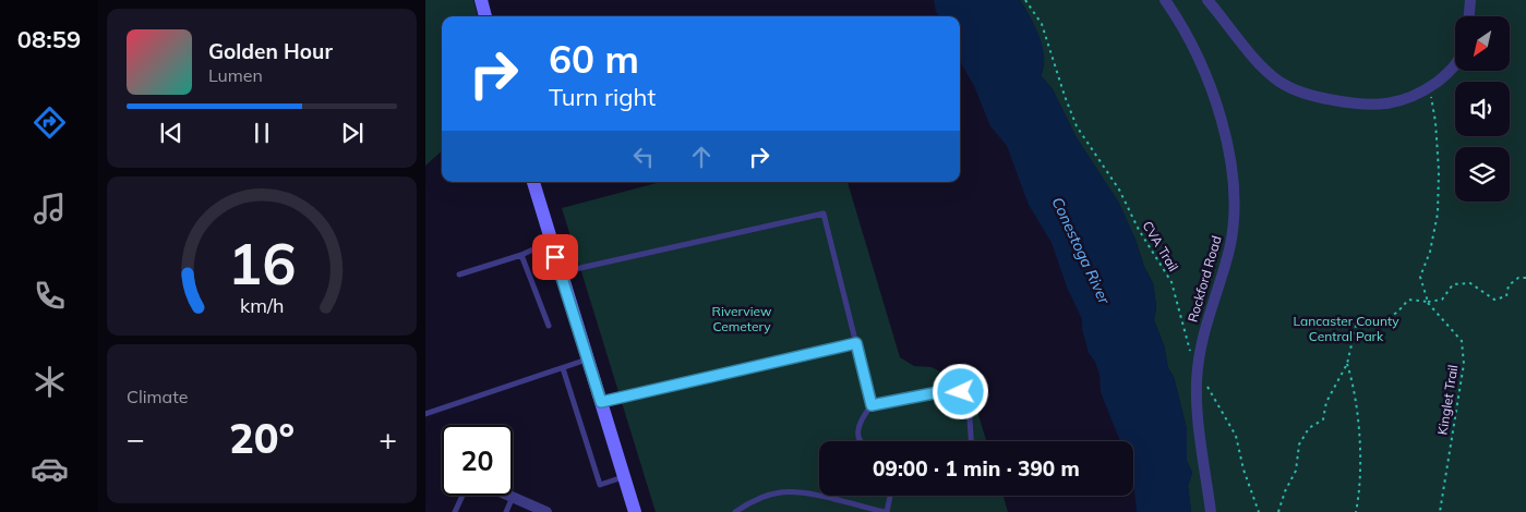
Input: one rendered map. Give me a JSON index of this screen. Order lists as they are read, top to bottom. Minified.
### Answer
{"streets":{"street":["Rockford Road"],"path":["CVA Trail","Kinglet Trail"]},"crossings":[["CVA Trail","Rockford Road"]],"water":["Conestoga River"],"parks":["Riverview Cemetery","Lancaster County Central Park"],"north":"bottom left","page":{"tabs":"08:59","turn":["60 m","Turn right"],"song":["Golden Hour","Lumen"],"tile":"Climate","heat":["−","20°","+"],"limit":"20","trip":"09:00 · 1 min · 390 m","gauge":["16","km/h"]}}
